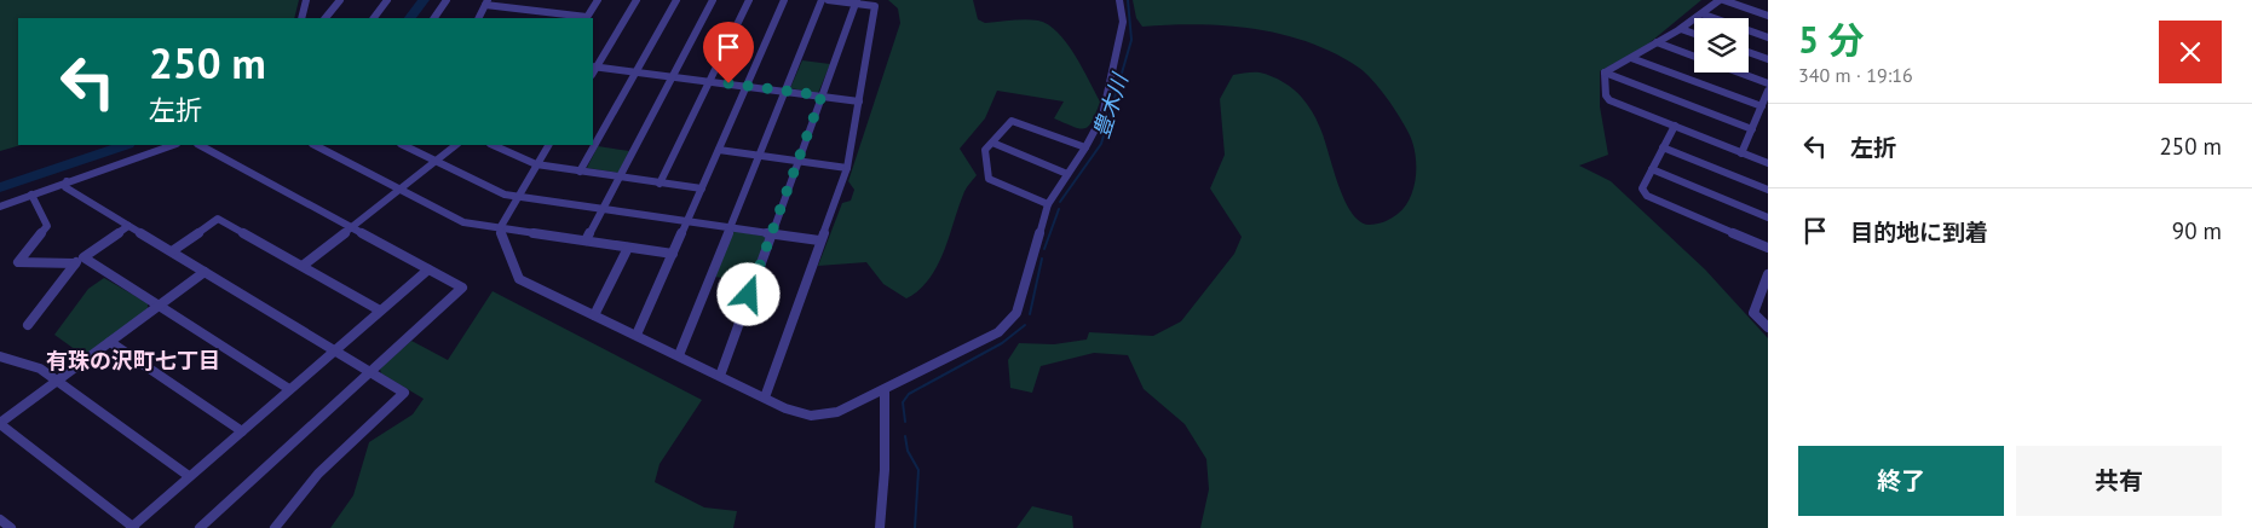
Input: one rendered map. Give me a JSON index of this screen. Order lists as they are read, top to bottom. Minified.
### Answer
{"districts":["有珠の沢町七丁目"],"water":["豊木川"],"page":{"heading":["5 分","340 m · 19:16"],"turn":["250 m","左折"],"list":[{"name":"左折","value":"250 m"},{"name":"目的地に到着","value":"90 m"}],"buttons":["終了","共有"]}}
